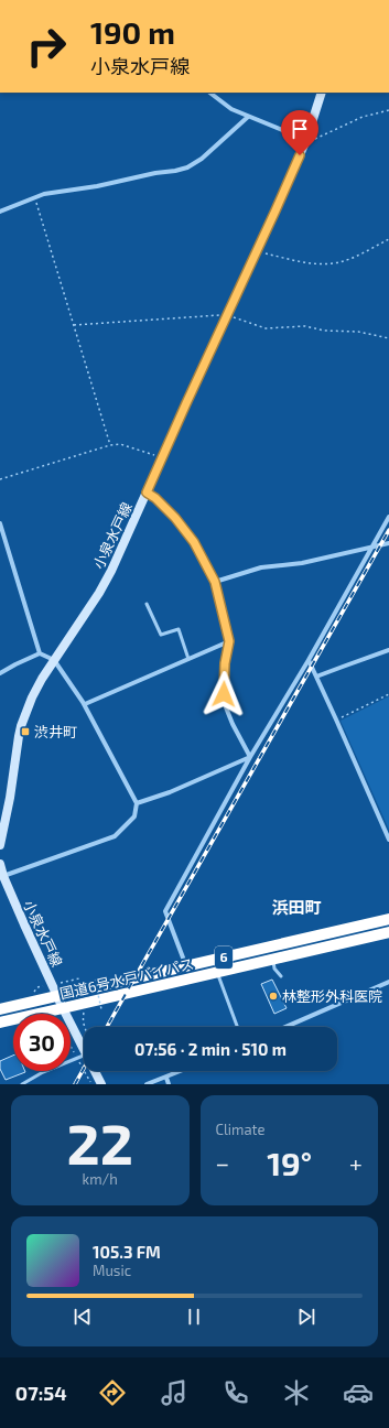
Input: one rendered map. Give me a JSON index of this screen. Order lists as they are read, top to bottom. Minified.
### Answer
{"streets":{"highway":["6","国道6号水戸バイパス"],"main road":["小泉水戸線"]},"crossings":[["小泉水戸線","国道6号水戸バイパス"]],"districts":["浜田町"],"places":{"transit":["渋井町"],"other":["林整形外科医院"]},"page":{"turn":["190 m","小泉水戸線"],"limit":"30","trip":"07:56 · 2 min · 510 m","tile":[["22","km/h"],"Climate"],"heat":["−","19°","+"],"song":["105.3 FM","Music"],"tabs":"07:54"}}
